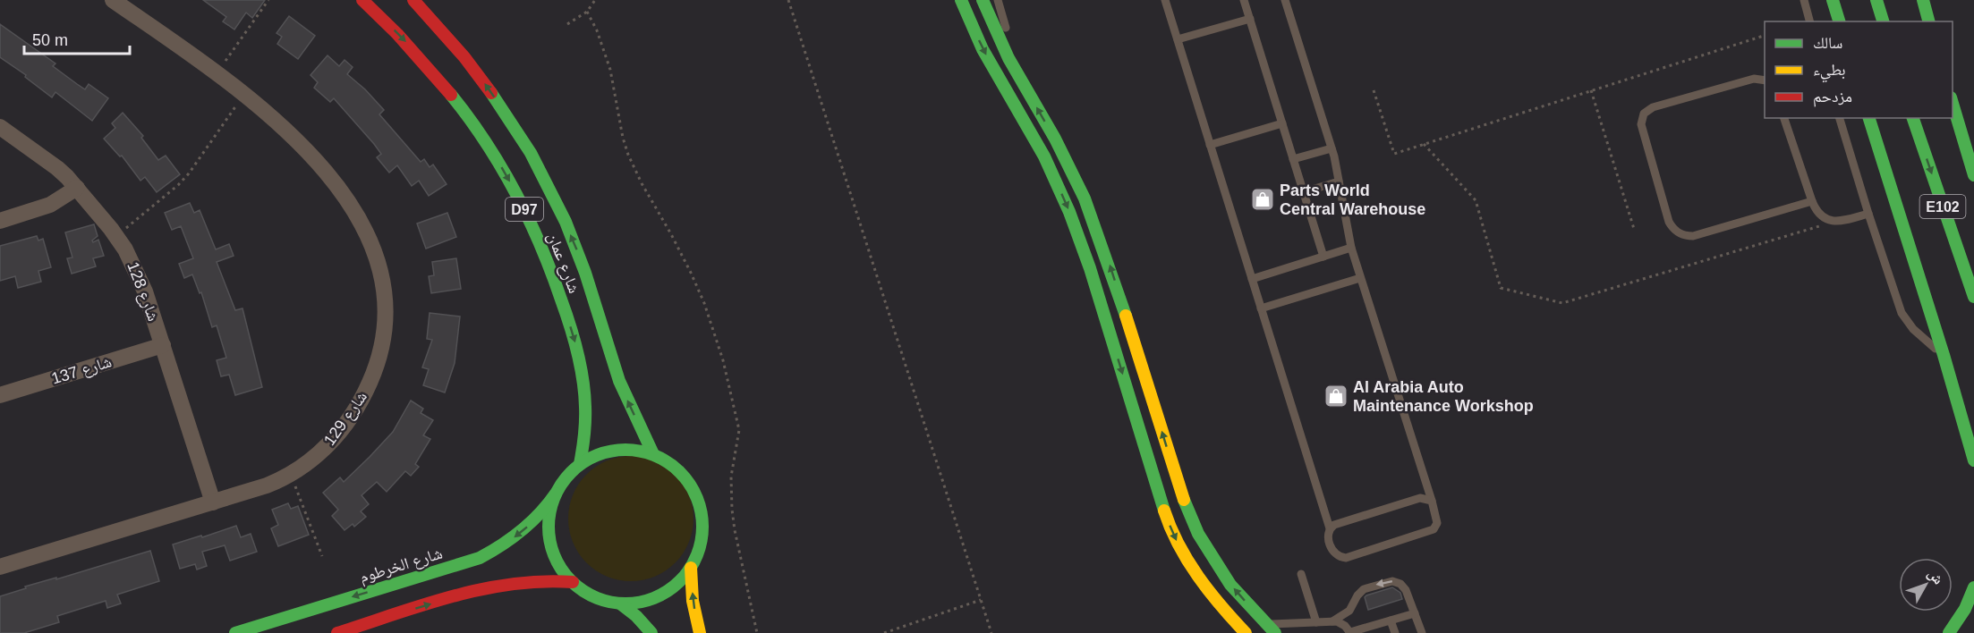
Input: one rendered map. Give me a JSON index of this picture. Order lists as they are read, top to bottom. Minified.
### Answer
{"streets":{"main road":["E102","D97","شارع عمان","شارع الخرطوم"],"street":["شارع 128","شارع 137","شارع 129"]},"crossings":[["شارع عمان","شارع الخرطوم"],["شارع 128","شارع 137"],["شارع 128","شارع 129"]],"places":{"shop":["Parts World Central Warehouse","Al Arabia Auto Maintenance Workshop"]},"legend":["سالك","بطيء","مزدحم"],"scale_bar":"50 m","north":"top right"}
